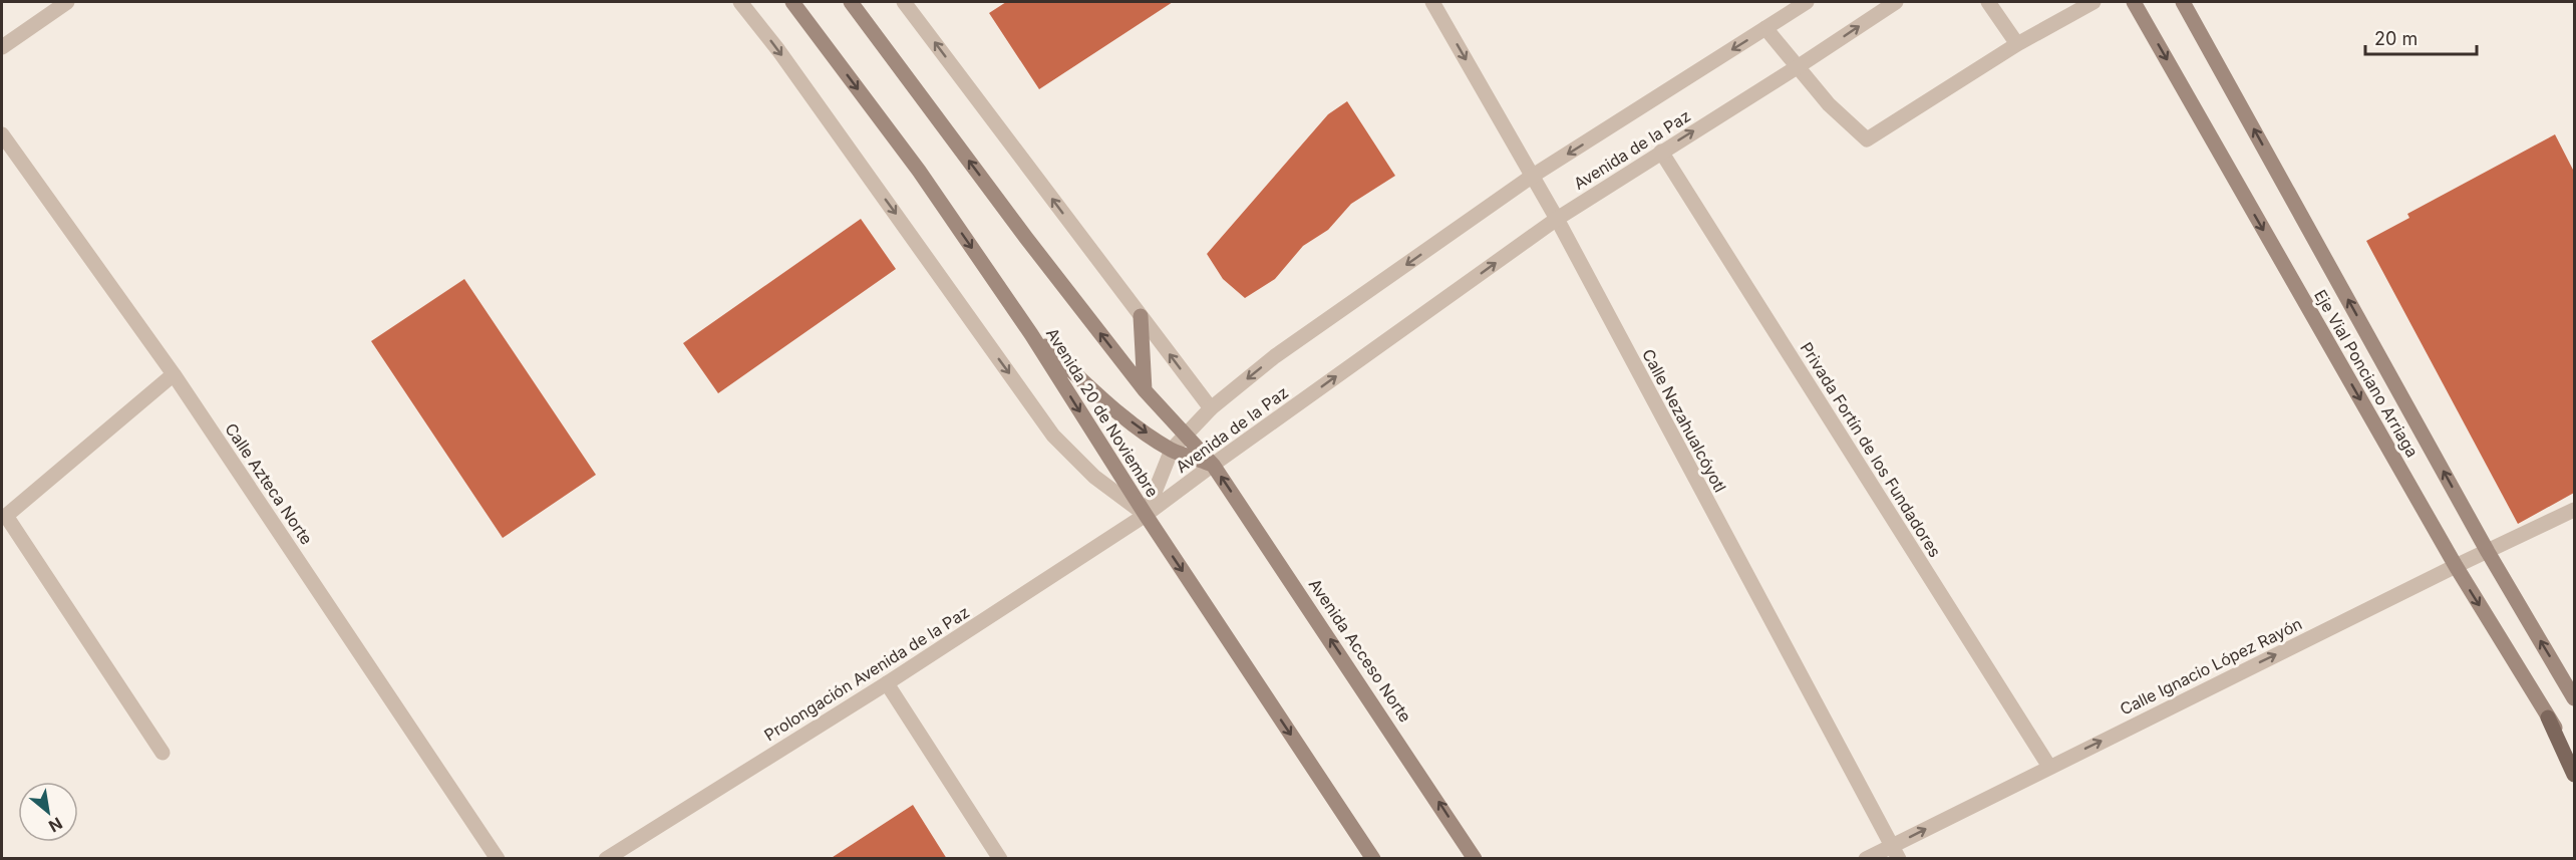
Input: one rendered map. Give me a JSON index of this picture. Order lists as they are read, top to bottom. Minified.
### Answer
{"streets":{"main road":["Eje Vial Ponciano Arriaga","Avenida 20 de Noviembre","Avenida Acceso Norte"],"street":["Avenida de la Paz","Calle Nezahualcóyotl","Privada Fortín de los Fundadores","Calle Azteca Norte","Calle Ignacio López Rayón","Prolongación Avenida de la Paz"]},"crossings":[["Avenida de la Paz","Avenida 20 de Noviembre"],["Avenida de la Paz","Calle Nezahualcóyotl"],["Avenida de la Paz","Privada Fortín de los Fundadores"],["Avenida de la Paz","Avenida Acceso Norte"],["Avenida de la Paz","Prolongación Avenida de la Paz"],["Eje Vial Ponciano Arriaga","Calle Ignacio López Rayón"],["Avenida 20 de Noviembre","Prolongación Avenida de la Paz"],["Calle Nezahualcóyotl","Calle Ignacio López Rayón"],["Privada Fortín de los Fundadores","Calle Ignacio López Rayón"]],"one_way":["Calle Ignacio López Rayón"],"scale_bar":"20 m","north":"bottom right"}
